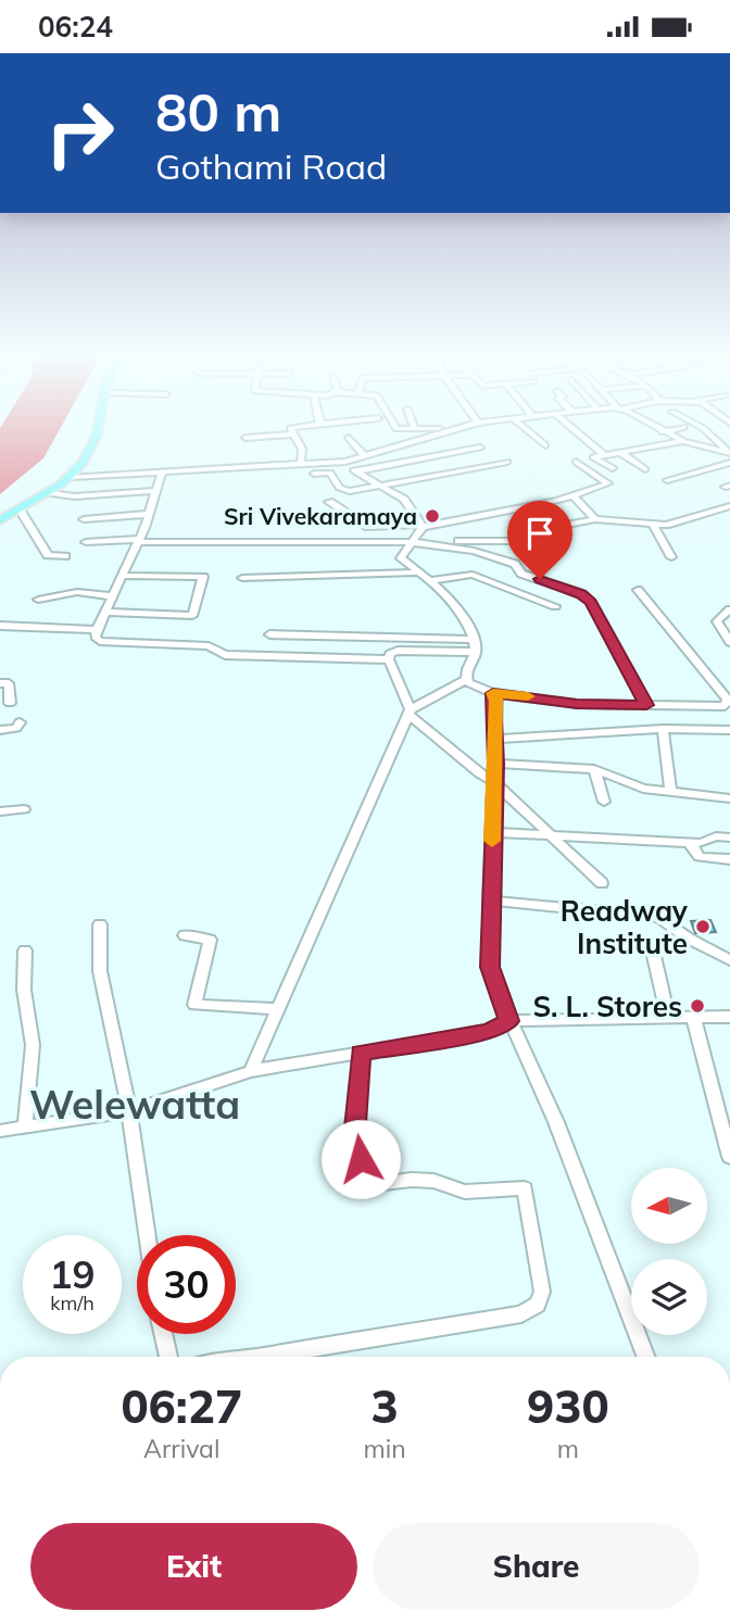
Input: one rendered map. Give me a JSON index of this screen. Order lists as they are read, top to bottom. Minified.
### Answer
{"districts":["Welewatta"],"places":["Sri Vivekaramaya","Readway Institute","S. L. Stores"],"north":"left","page":{"status":"06:24","turn":["80 m","Gothami Road"],"speed":"19 km/h","limit":"30","eta":["06:27","Arrival","3","min","930","m"],"buttons":["Exit","Share"]}}
